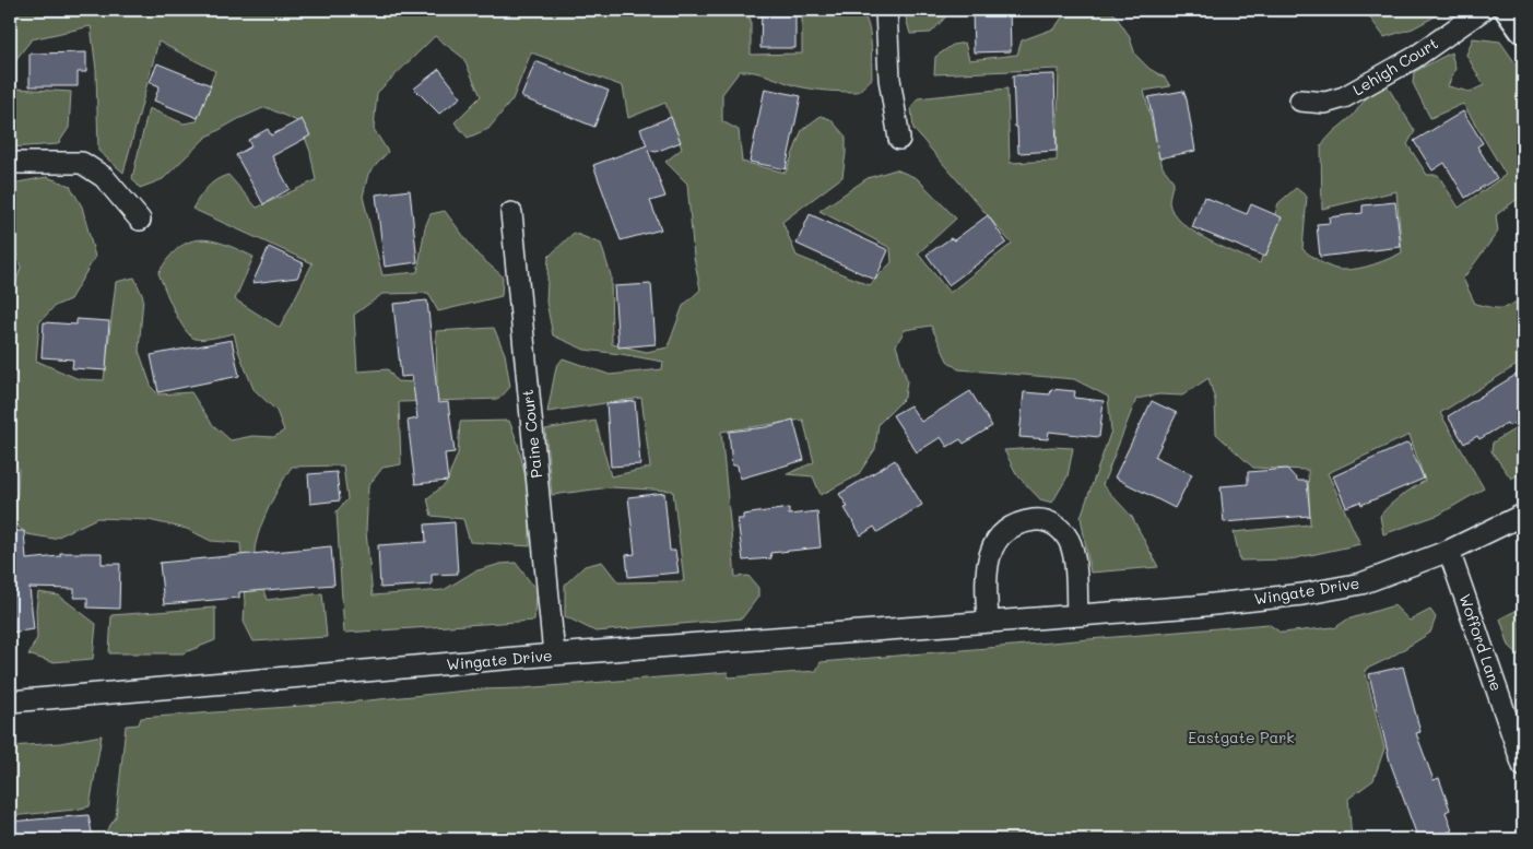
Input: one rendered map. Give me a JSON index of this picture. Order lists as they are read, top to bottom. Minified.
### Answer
{"streets":{"street":["Lehigh Court","Paine Court","Wingate Drive","Wofford Lane"]},"crossings":[["Paine Court","Wingate Drive"],["Wingate Drive","Wofford Lane"]],"parks":["Eastgate Park"]}
